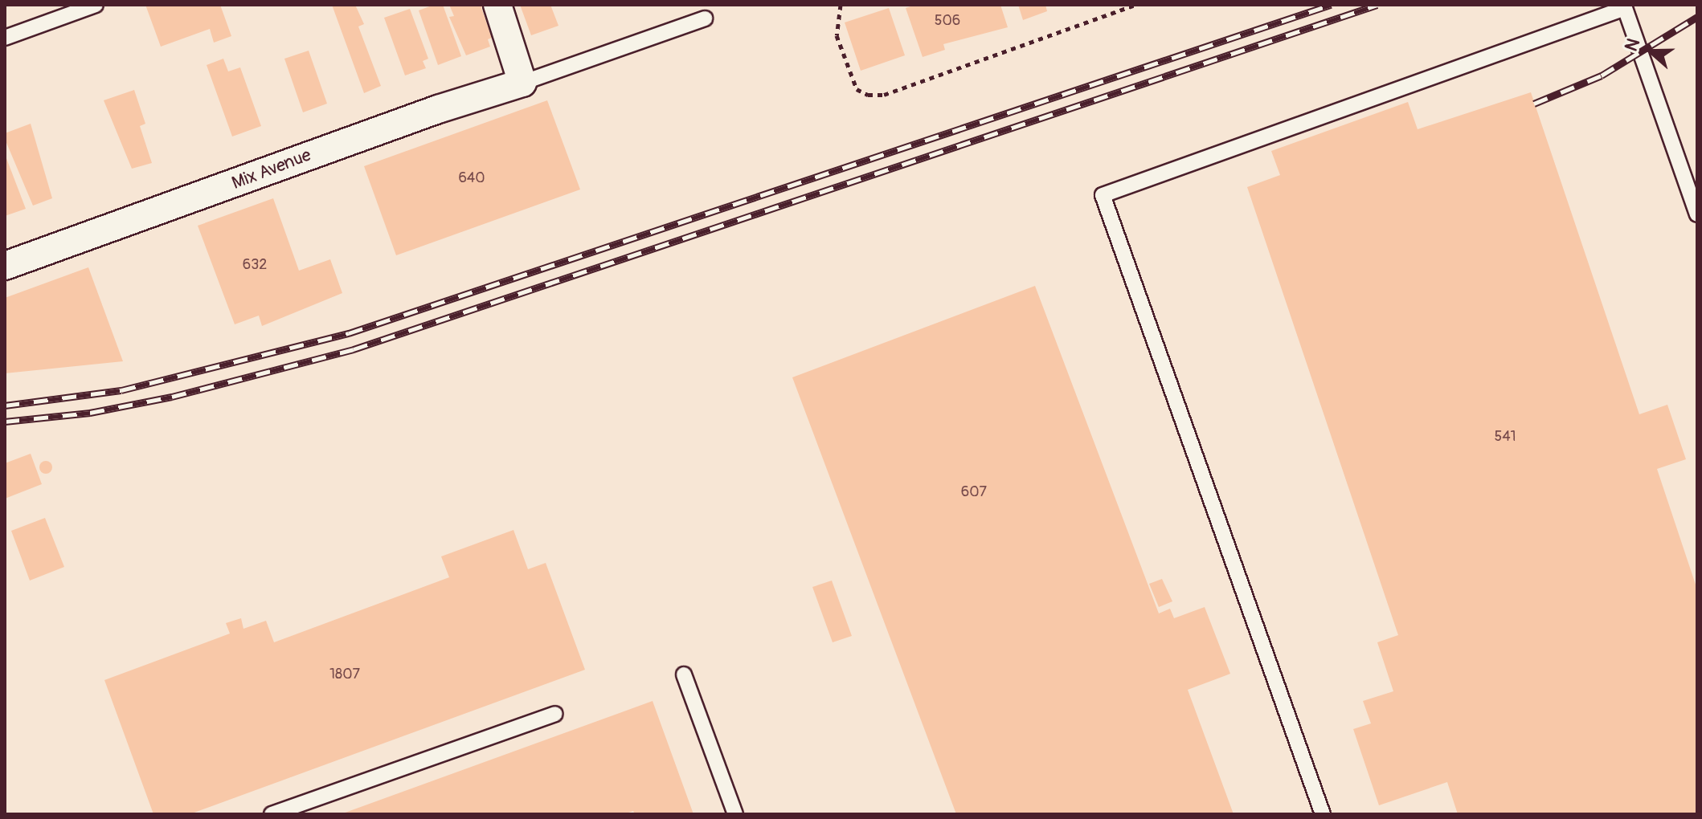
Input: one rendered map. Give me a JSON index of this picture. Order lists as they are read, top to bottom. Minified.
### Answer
{"streets":{"street":["Mix Avenue"]},"house_numbers":["506","640","632","541","607","1807"],"north":"left"}
